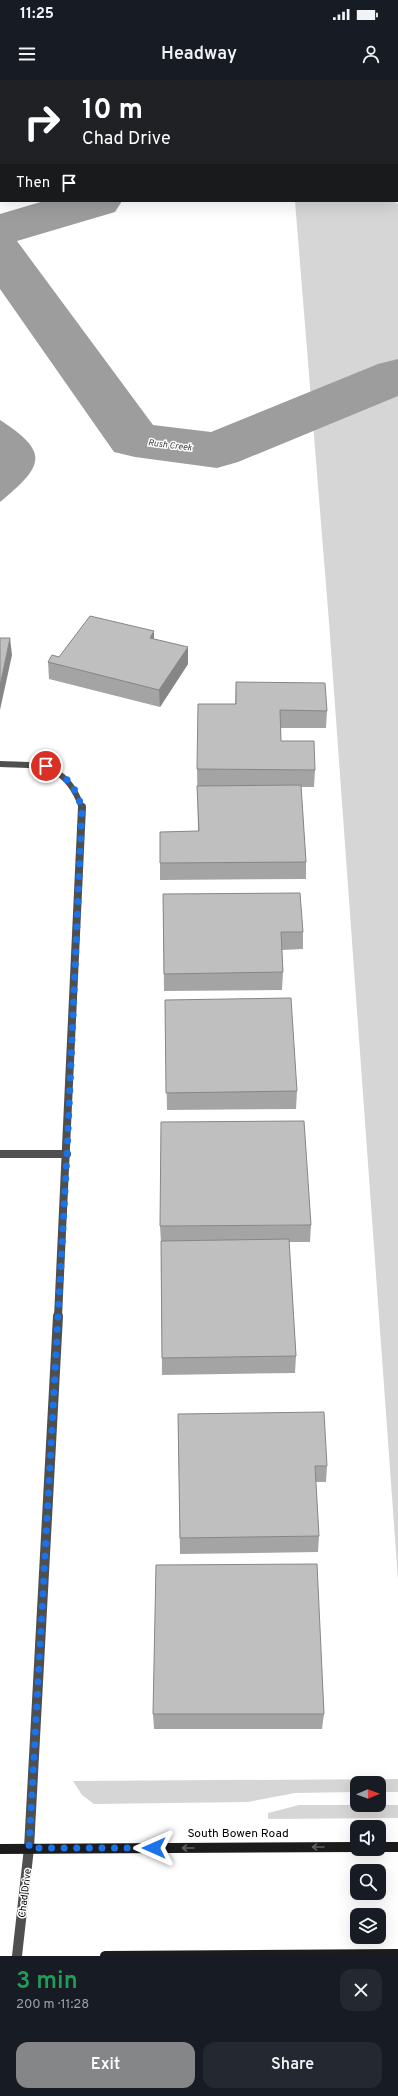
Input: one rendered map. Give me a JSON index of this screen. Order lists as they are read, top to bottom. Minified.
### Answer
{"streets":{"main road":["South Bowen Road"],"street":["Chad Drive"]},"crossings":[["South Bowen Road","Chad Drive"]],"one_way":["South Bowen Road"],"water":["Rush Creek"],"north":"right","page":{"status":"11:25","header":"Headway","turn":["10 m","Chad Drive"],"then":"Then","heading":["3 min","200 m · 11:28"],"buttons":["Exit","Share"]}}
